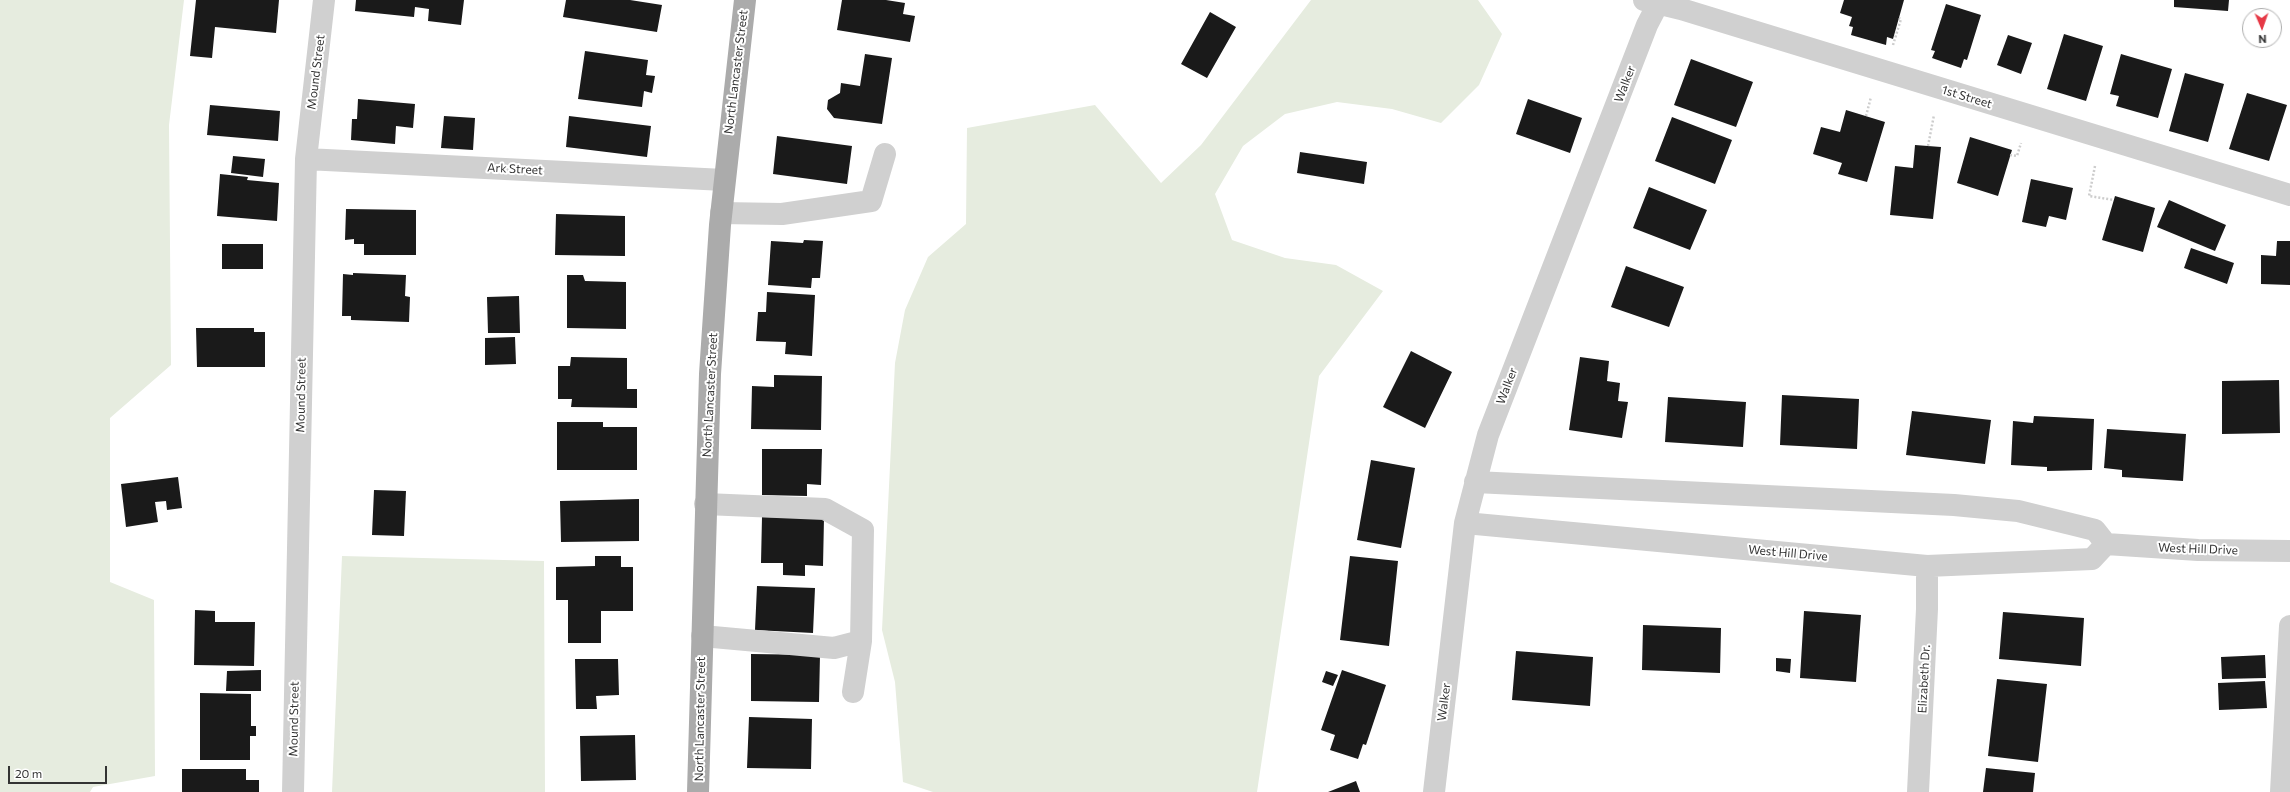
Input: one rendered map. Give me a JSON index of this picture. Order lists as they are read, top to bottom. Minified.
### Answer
{"streets":{"main road":["North Lancaster Street"],"street":["Mound Street","Walker","1st Street","Ark Street","West Hill Drive","Elizabeth Dr."]},"crossings":[["Mound Street","Ark Street"],["North Lancaster Street","Ark Street"],["Walker","1st Street"],["Walker","West Hill Drive"],["West Hill Drive","Elizabeth Dr."]],"scale_bar":"20 m","north":"bottom"}
